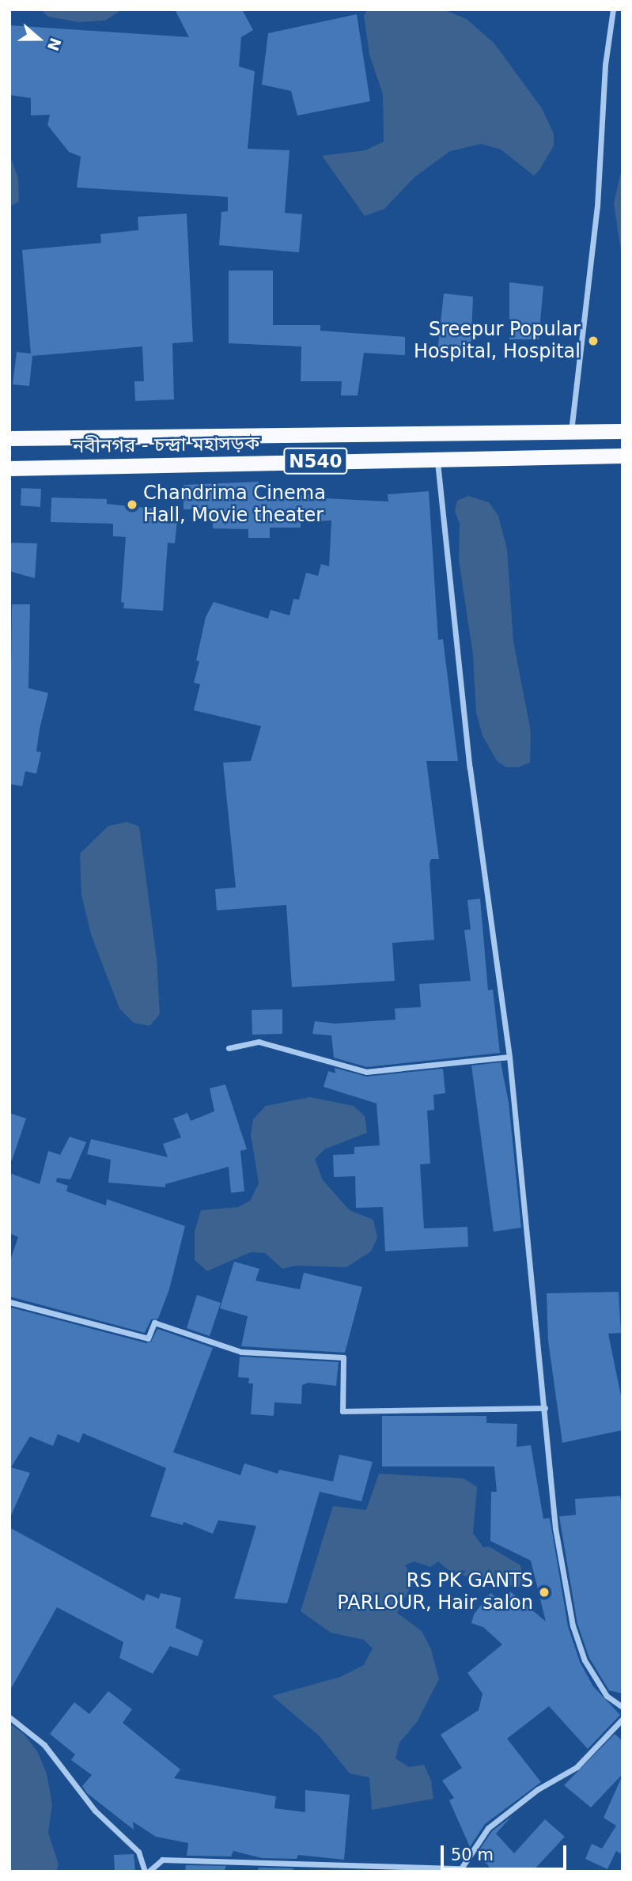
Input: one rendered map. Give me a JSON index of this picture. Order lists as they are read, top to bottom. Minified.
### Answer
{"streets":{"highway":["নবীনগর - চন্দ্রা মহাসড়ক","N540"]},"places":["Sreepur Popular Hospital, Hospital","Chandrima Cinema Hall, Movie theater","RS PK GANTS PARLOUR, Hair salon"],"scale_bar":"50 m","north":"right"}
